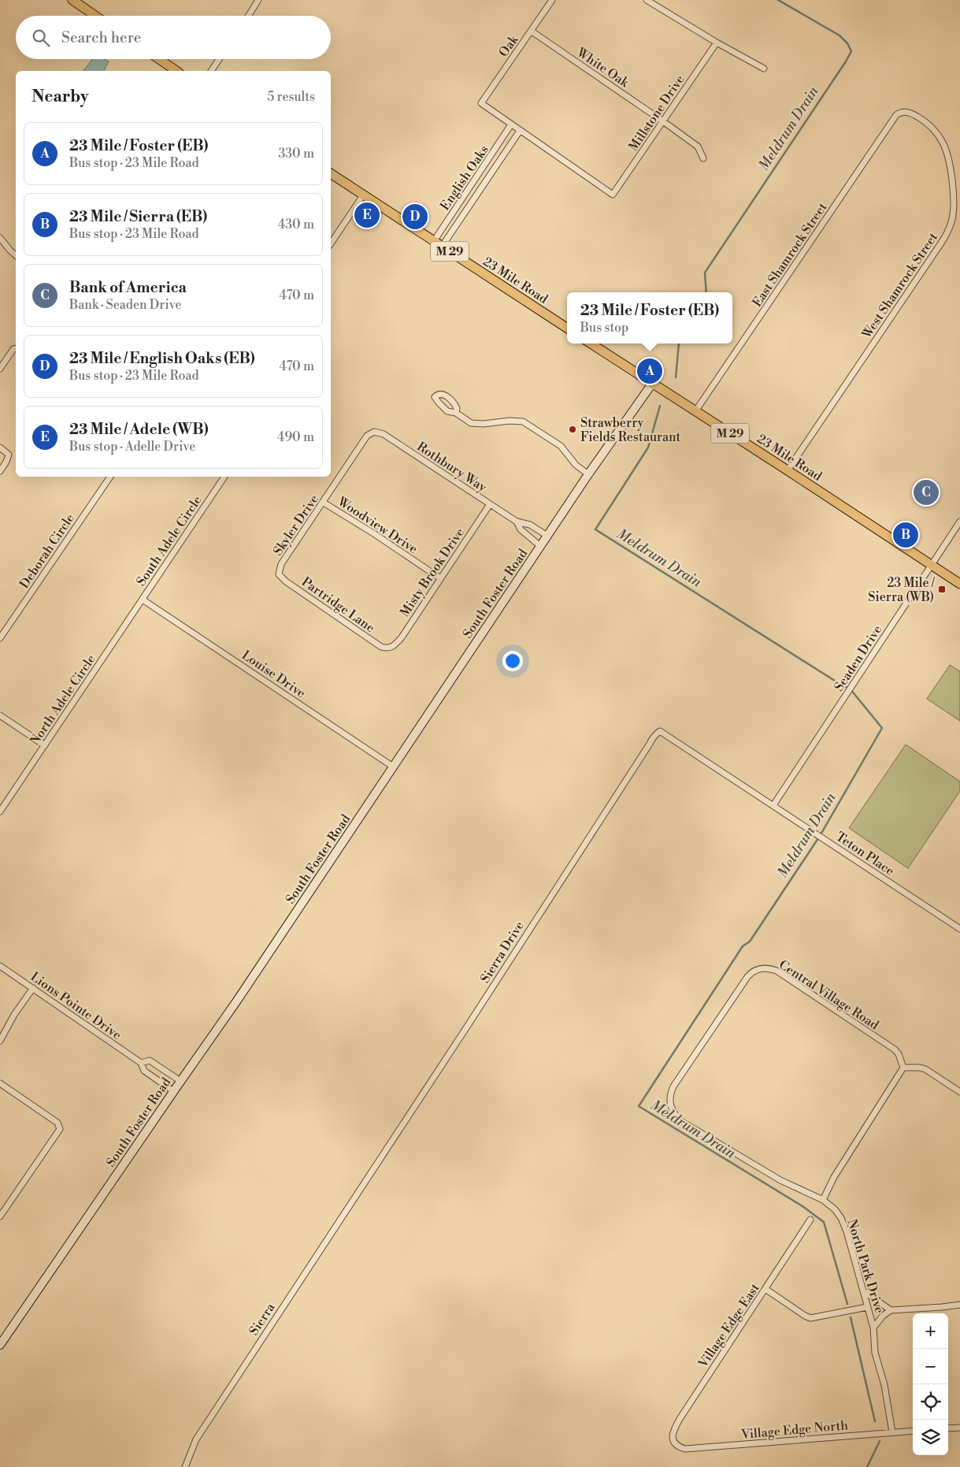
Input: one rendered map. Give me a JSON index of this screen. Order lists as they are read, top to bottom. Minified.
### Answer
{"streets":{"main road":["M 29","23 Mile Road"],"street":["Oak","White Oak","Millstone Drive","English Oaks","East Shamrock Street","West Shamrock Street","Rothbury Way","Skyler Drive","Woodview Drive","South Adele Circle","Deborah Circle","Misty Brook Drive","South Foster Road","Partridge Lane","Seaden Drive","Louise Drive","North Adele Circle","Teton Place","Sierra Drive","Central Village Road","Lions Pointe Drive","North Park Drive","Sierra","Village Edge East","Village Edge North"]},"crossings":[["Oak","White Oak"],["Oak","English Oaks"],["White Oak","Millstone Drive"],["Millstone Drive","English Oaks"],["English Oaks","23 Mile Road"],["East Shamrock Street","23 Mile Road"],["East Shamrock Street","West Shamrock Street"],["23 Mile Road","West Shamrock Street"],["23 Mile Road","South Foster Road"],["23 Mile Road","Seaden Drive"],["Rothbury Way","Skyler Drive"],["Rothbury Way","Misty Brook Drive"],["Rothbury Way","South Foster Road"],["Skyler Drive","Woodview Drive"],["Skyler Drive","Partridge Lane"],["Woodview Drive","Misty Brook Drive"],["South Adele Circle","Louise Drive"],["South Adele Circle","North Adele Circle"],["Misty Brook Drive","Partridge Lane"],["South Foster Road","Louise Drive"],["Seaden Drive","Teton Place"],["Louise Drive","North Adele Circle"],["Teton Place","Sierra Drive"],["Sierra Drive","Sierra"],["Central Village Road","North Park Drive"],["North Park Drive","Village Edge North"],["Village Edge East","Village Edge North"]],"water":["Meldrum Drain"],"places":{"other":["Strawberry Fields Restaurant"],"transit":["23 Mile / Sierra (WB)"]},"page":{"search":"Search here","heading":["Nearby","5 results"],"list":[{"mark":"A","name":"23 Mile / Foster (EB)","note":"Bus stop · 23 Mile Road","value":"330 m"},{"mark":"B","name":"23 Mile / Sierra (EB)","note":"Bus stop · 23 Mile Road","value":"430 m"},{"mark":"C","name":"Bank of America","note":"Bank · Seaden Drive","value":"470 m"},{"mark":"D","name":"23 Mile / English Oaks (EB)","note":"Bus stop · 23 Mile Road","value":"470 m"},{"mark":"E","name":"23 Mile / Adele (WB)","note":"Bus stop · Adelle Drive","value":"490 m"}],"pins":["E","D","A","C","B"],"popup":["23 Mile / Foster (EB)","Bus stop"],"map_buttons":["+","−"]}}
